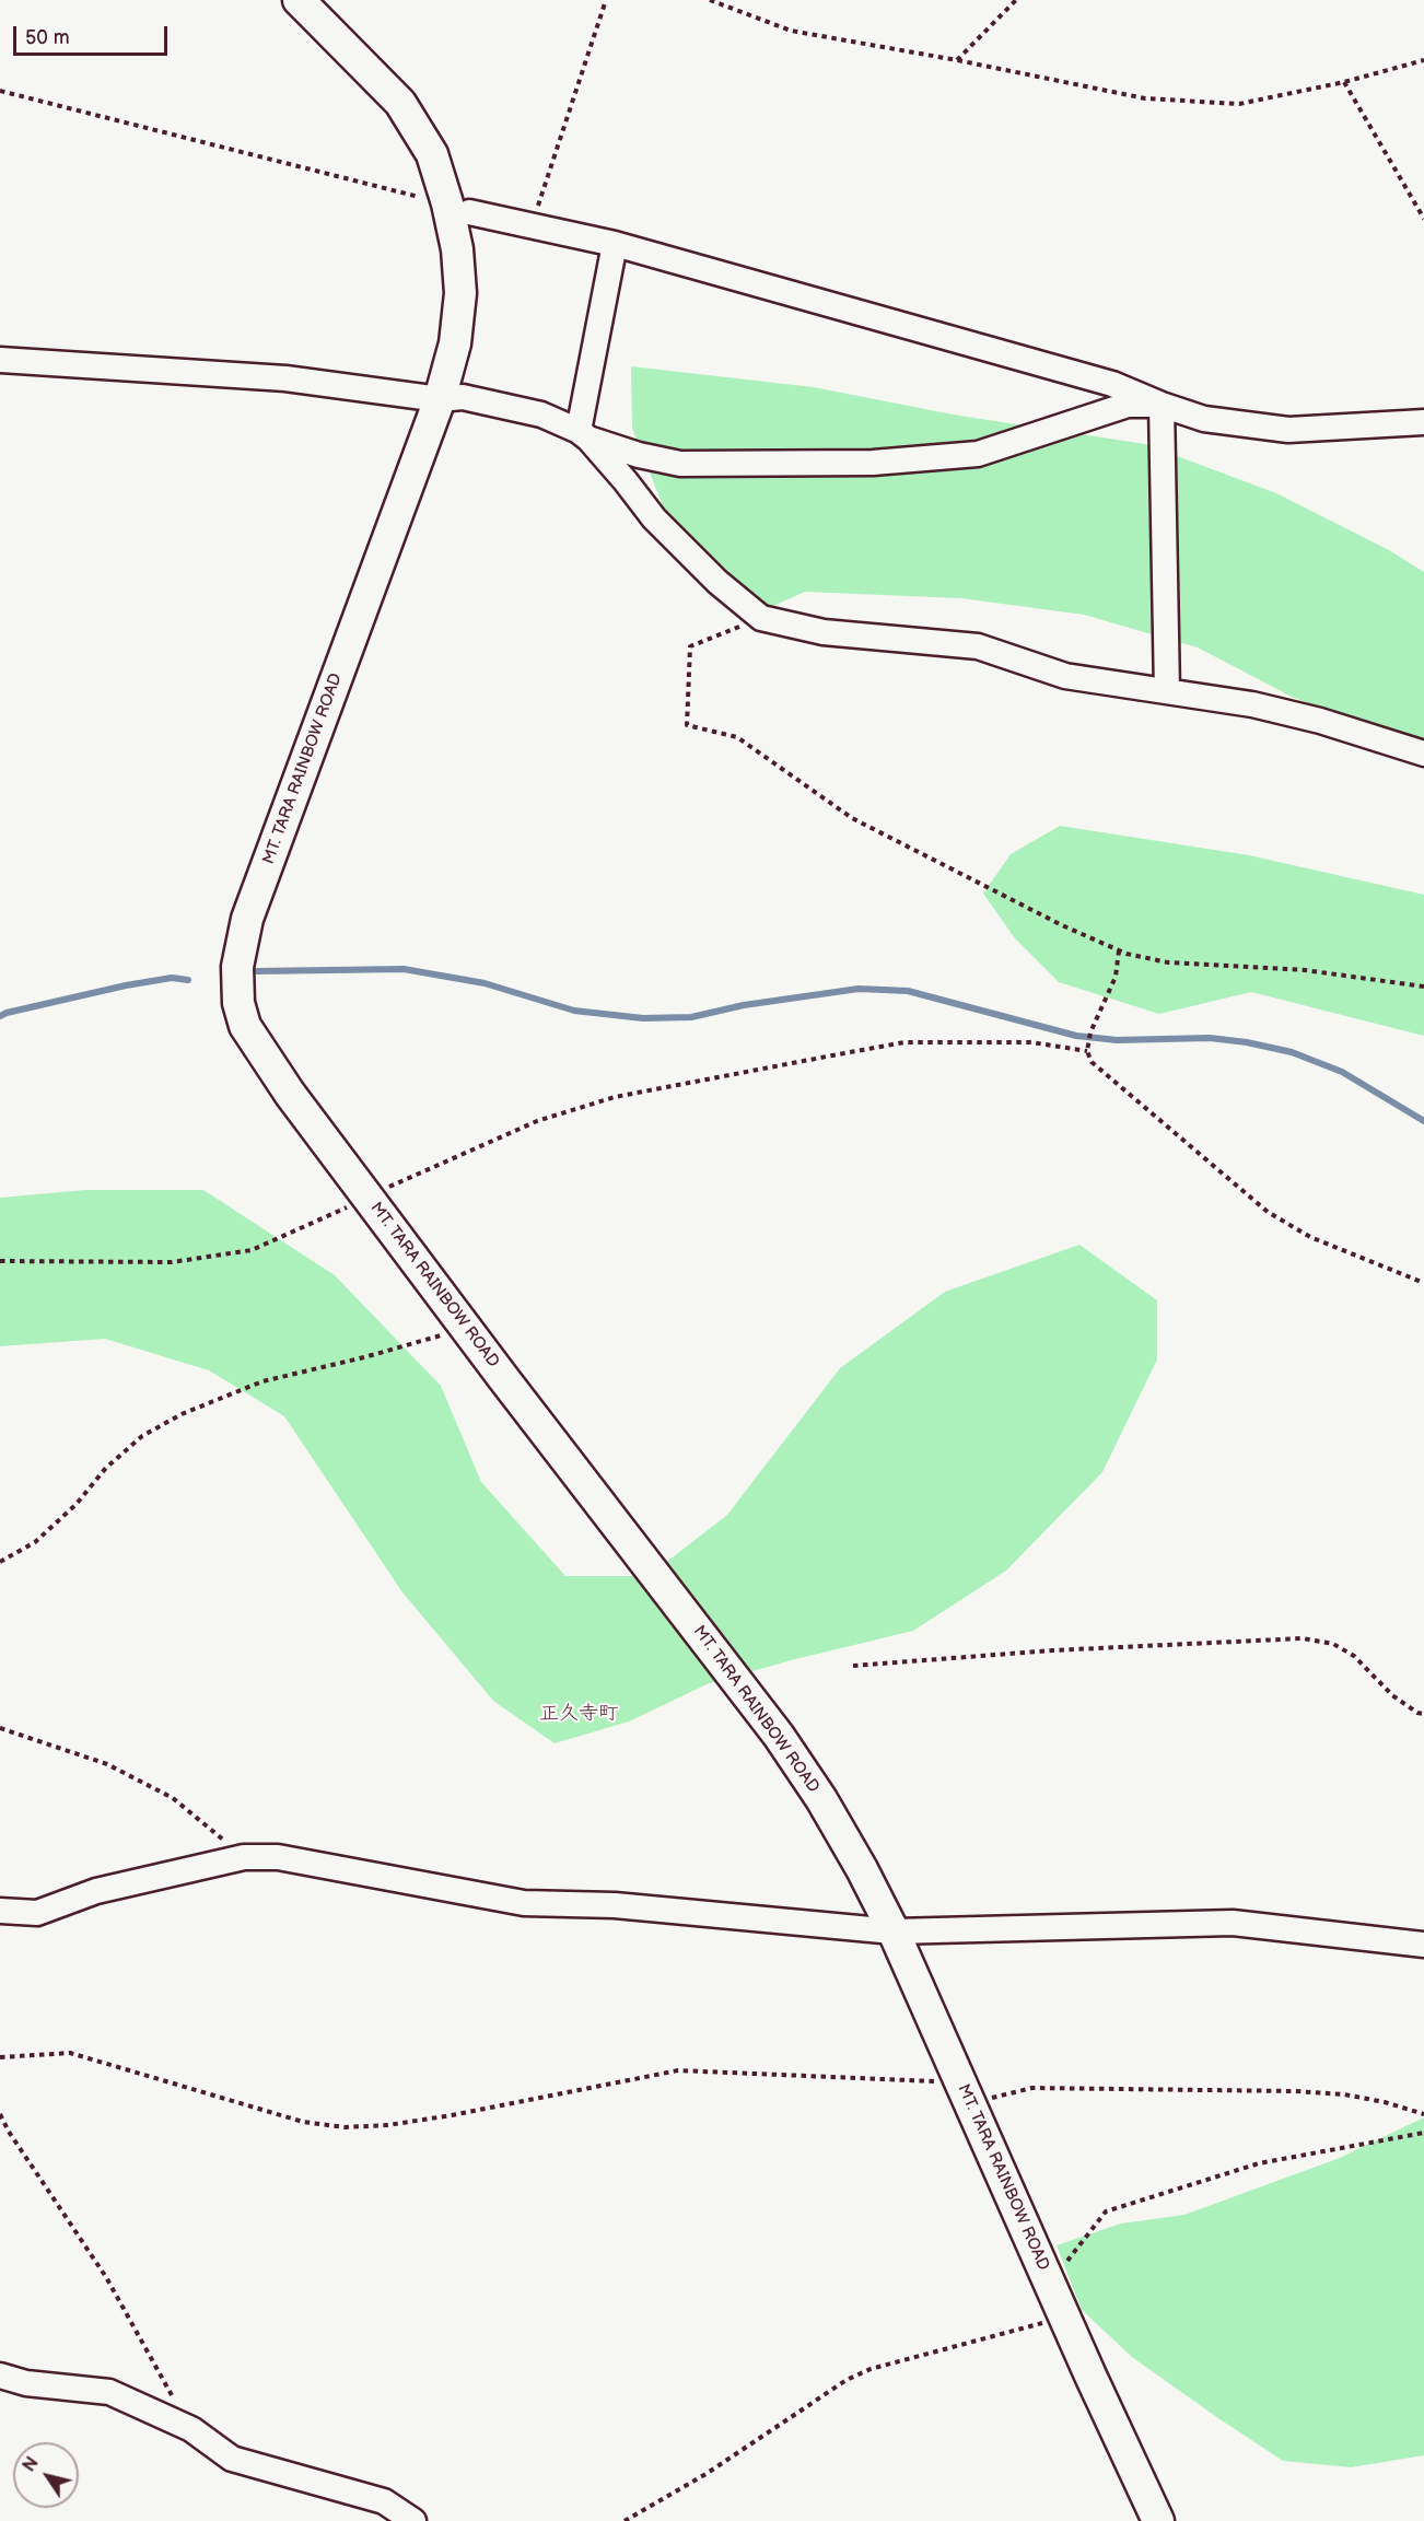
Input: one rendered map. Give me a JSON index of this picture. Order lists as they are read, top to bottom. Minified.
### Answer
{"streets":{"street":["MT. TARA RAINBOW ROAD"]},"districts":["正久寺町"],"scale_bar":"50 m","north":"top left"}
